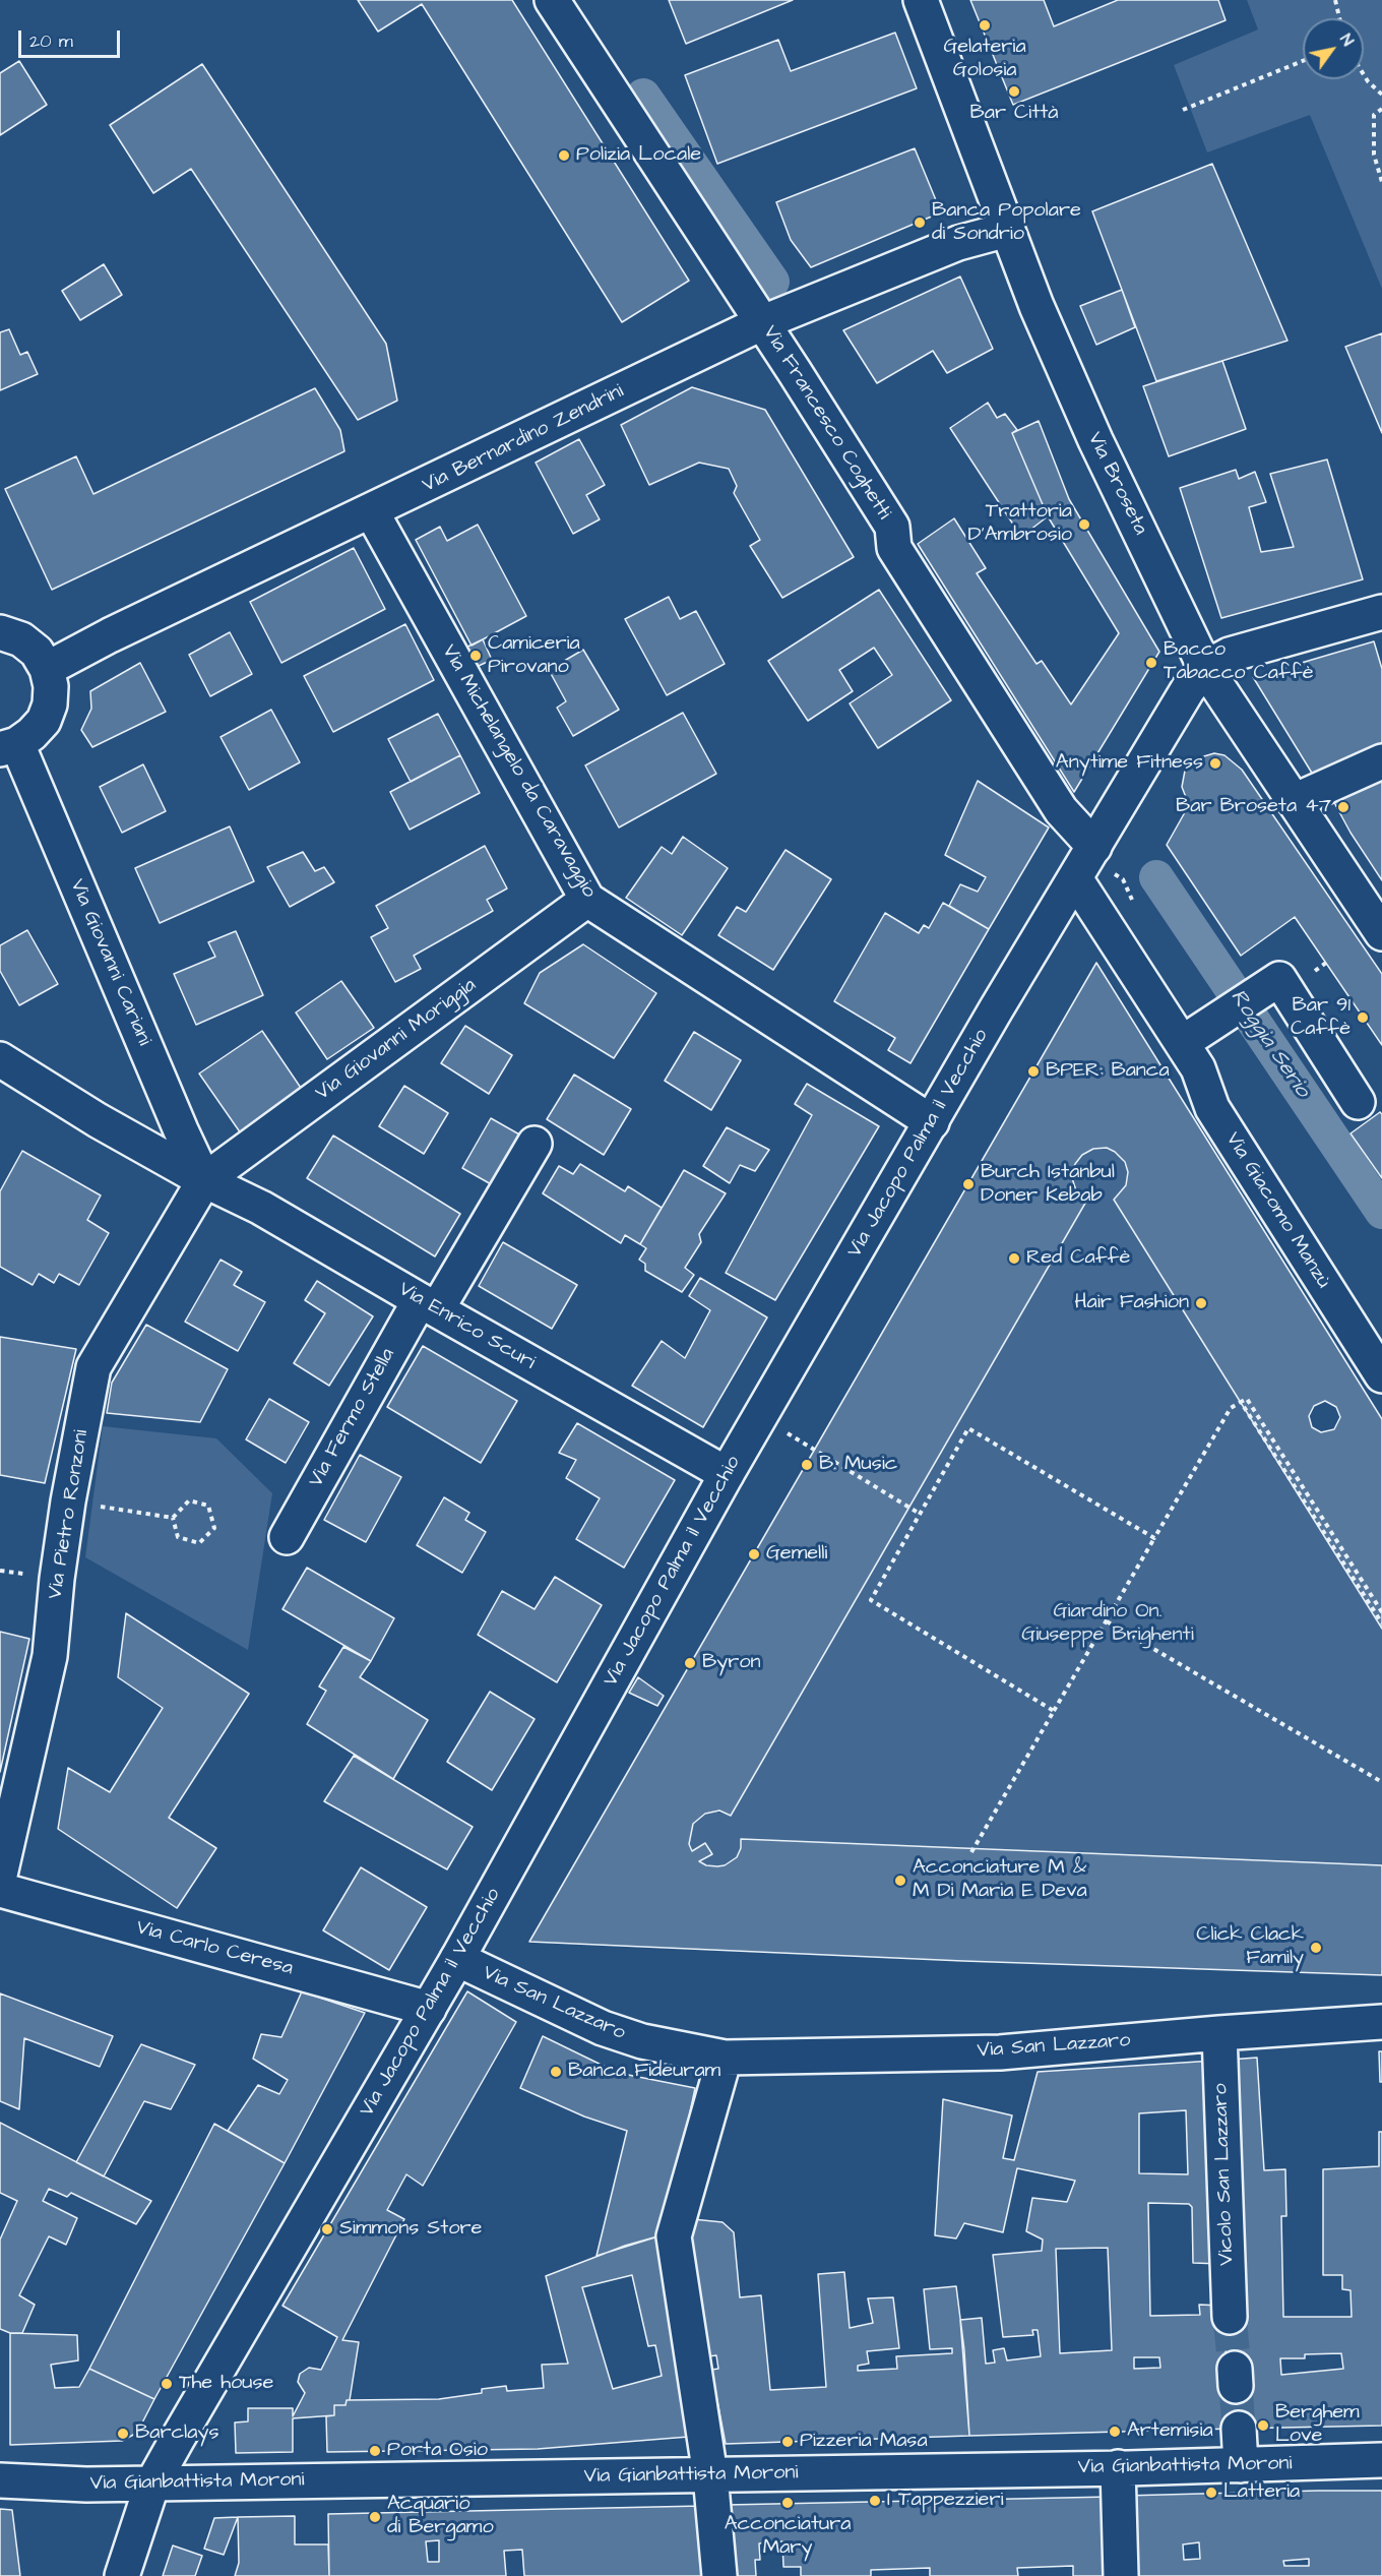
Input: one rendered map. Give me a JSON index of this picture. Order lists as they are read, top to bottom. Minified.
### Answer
{"streets":{"street":["Via Francesco Coghetti","Via Bernardino Zendrini","Via Broseta","Via Michelangelo da Caravaggio","Via Giovanni Cariani","Via Giovanni Moriggia","Via Jacopo Palma il Vecchio","Via Giacomo Manzù","Via Enrico Scuri","Via Fermo Stella","Via Pietro Ronzoni","Via Carlo Ceresa","Via San Lazzaro","Vicolo San Lazzaro","Via Gianbattista Moroni"]},"crossings":[["Via Francesco Coghetti","Via Bernardino Zendrini"],["Via Francesco Coghetti","Via Jacopo Palma il Vecchio"],["Via Bernardino Zendrini","Via Broseta"],["Via Bernardino Zendrini","Via Michelangelo da Caravaggio"],["Via Broseta","Via Jacopo Palma il Vecchio"],["Via Michelangelo da Caravaggio","Via Giovanni Moriggia"],["Via Michelangelo da Caravaggio","Via Jacopo Palma il Vecchio"],["Via Giovanni Cariani","Via Giovanni Moriggia"],["Via Giovanni Cariani","Via Enrico Scuri"],["Via Giovanni Cariani","Via Pietro Ronzoni"],["Via Giovanni Moriggia","Via Enrico Scuri"],["Via Giovanni Moriggia","Via Pietro Ronzoni"],["Via Jacopo Palma il Vecchio","Via Giacomo Manzù"],["Via Jacopo Palma il Vecchio","Via Enrico Scuri"],["Via Jacopo Palma il Vecchio","Via Carlo Ceresa"],["Via Jacopo Palma il Vecchio","Via San Lazzaro"],["Via Jacopo Palma il Vecchio","Via Gianbattista Moroni"],["Via Enrico Scuri","Via Fermo Stella"],["Via Enrico Scuri","Via Pietro Ronzoni"],["Via San Lazzaro","Vicolo San Lazzaro"]],"water":["Roggia Serio"],"parks":["Giardino On. Giuseppe Brighenti"],"places":["Gelateria Golosia","Bar Città","Polizia Locale","Banca Popolare di Sondrio","Trattoria D’Ambrosio","Camiceria Pirovano","Bacco Tabacco Caffè","Anytime Fitness","Bar Broseta 47","Bar 91 Caffè","BPER: Banca","Burch Istanbul Doner Kebab","Red Caffè","Hair Fashion","B. Music","Gemelli","Byron","Acconciature M & M Di Maria E Deva","Click Clack Family","Banca Fideuram","Simmons Store","The house","Berghem Love","Artemisia","Barclays","Pizzeria Masa","Porta Osio","Latteria","I Tappezzieri","Acconciatura Mary","Acquario di Bergamo"],"scale_bar":"20 m","north":"top right"}
